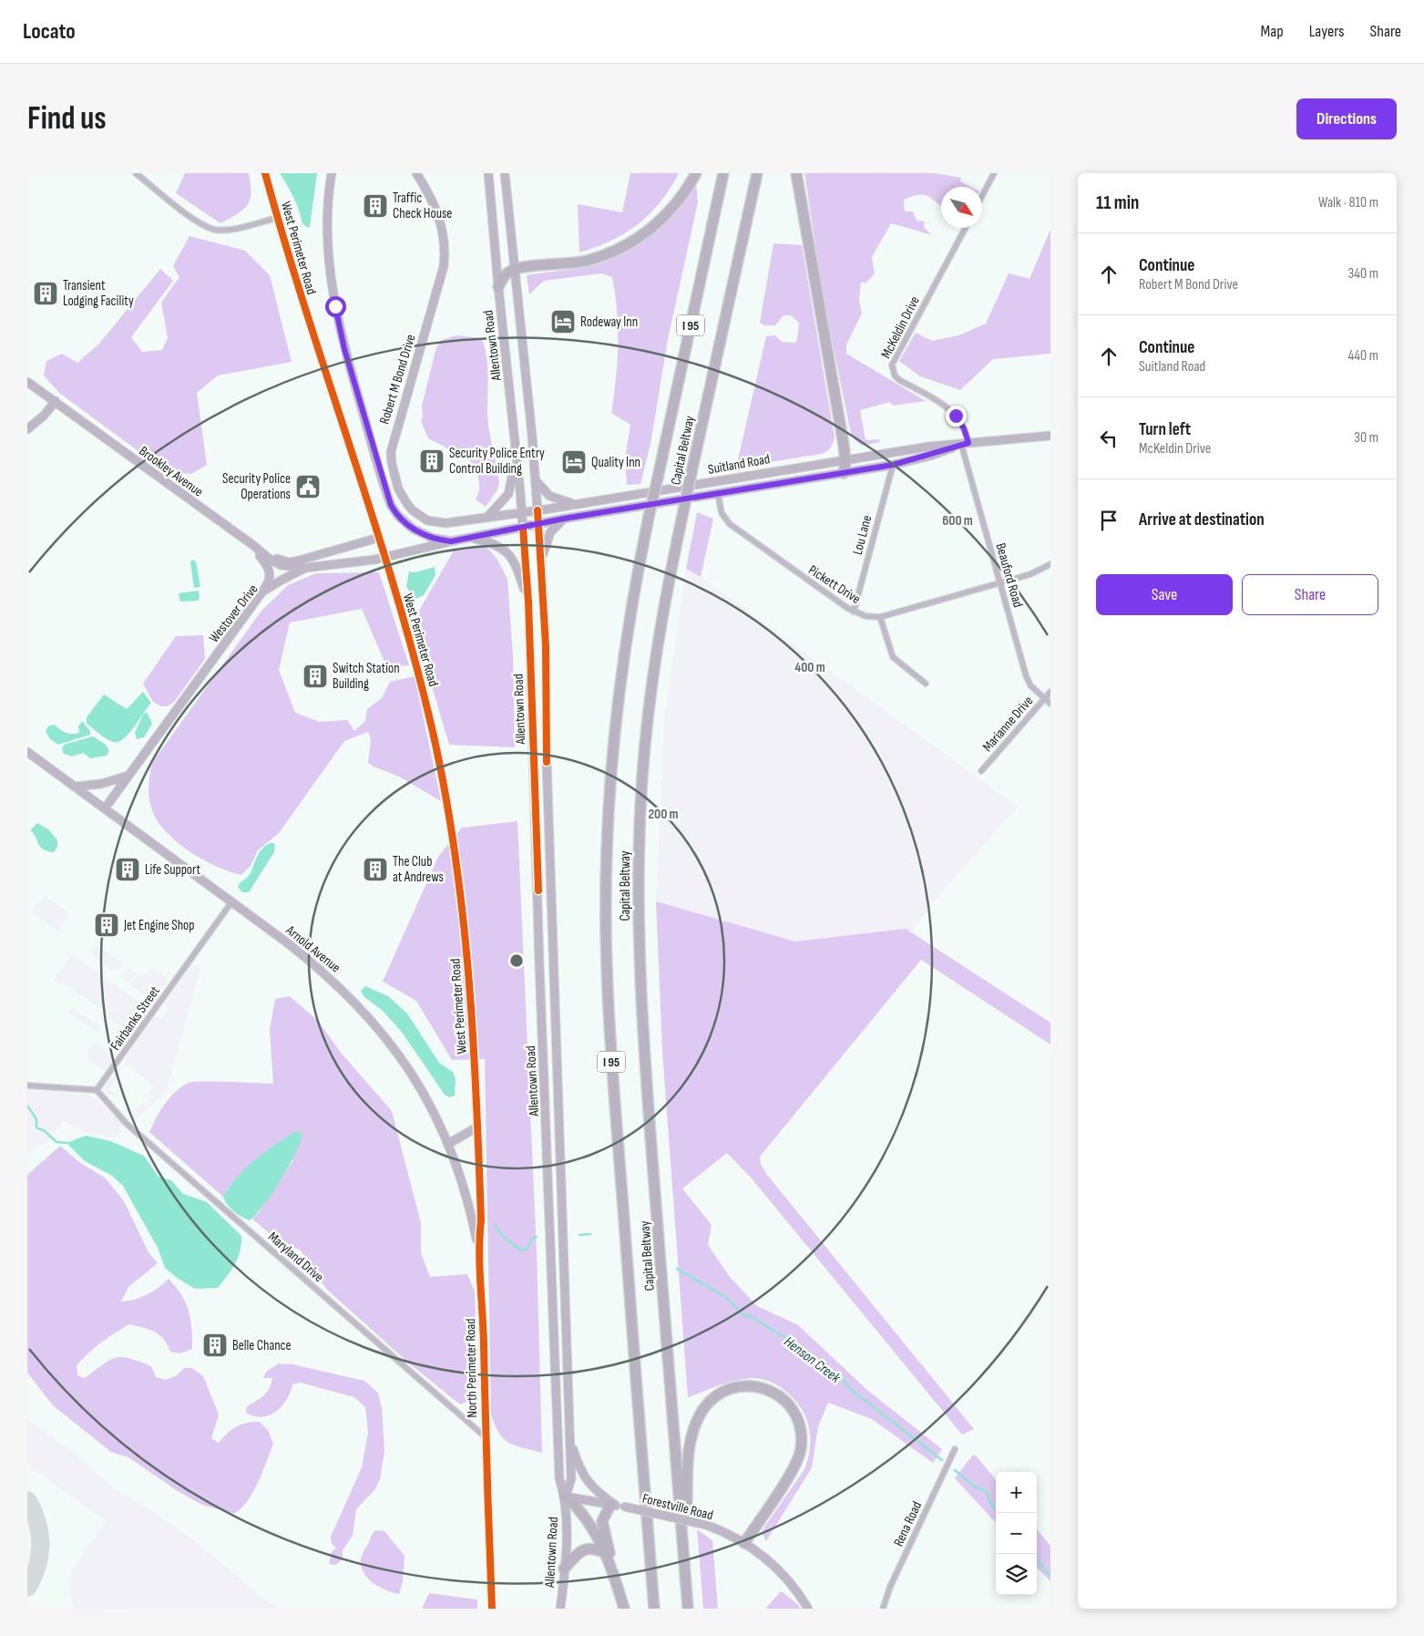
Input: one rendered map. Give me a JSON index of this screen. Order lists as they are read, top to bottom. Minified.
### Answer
{"streets":{"highway":["I 95","Capital Beltway"],"main road":["West Perimeter Road","Allentown Road","Robert M Bond Drive","Suitland Road","Brookley Avenue","Westover Drive","Arnold Avenue","North Perimeter Road","Forestville Road"],"street":["McKeldin Drive","Lou Lane","Beauford Road","Pickett Drive","Marianne Drive","Fairbanks Street","Maryland Drive","Rena Road"]},"crossings":[["West Perimeter Road","Westover Drive"],["West Perimeter Road","North Perimeter Road"],["McKeldin Drive","Suitland Road"],["McKeldin Drive","Beauford Road"],["Allentown Road","Robert M Bond Drive"],["Allentown Road","Suitland Road"],["Allentown Road","Forestville Road"],["Robert M Bond Drive","Suitland Road"],["Robert M Bond Drive","Westover Drive"],["Suitland Road","Lou Lane"],["Suitland Road","Beauford Road"],["Suitland Road","Pickett Drive"],["Brookley Avenue","Westover Drive"],["Lou Lane","Pickett Drive"],["Beauford Road","Pickett Drive"],["Beauford Road","Marianne Drive"],["Westover Drive","Arnold Avenue"],["Arnold Avenue","Fairbanks Street"],["Arnold Avenue","North Perimeter Road"],["Fairbanks Street","Maryland Drive"],["Maryland Drive","North Perimeter Road"]],"water":["Henson Creek"],"places":{"building":["Traffic Check House","Transient Lodging Facility","Security Police Entry Control Building","Switch Station Building","Life Support","The Club at Andrews","Jet Engine Shop","Belle Chance"],"hotel":["Rodeway Inn","Quality Inn"],"public building":["Security Police Operations"]},"north":"bottom right","page":{"header":"Locato","nav":["Map","Layers","Share"],"buttons":["Directions",["Save","Share"]],"title":"Find us","heading":["11 min","Walk · 810 m"],"list":[["Continue","Robert M Bond Drive","340 m"],["Continue","Suitland Road","440 m"],["Turn left","McKeldin Drive","30 m"],"Arrive at destination"],"map_buttons":["+","−"]},"rings":["600 m","400 m","200 m"]}
